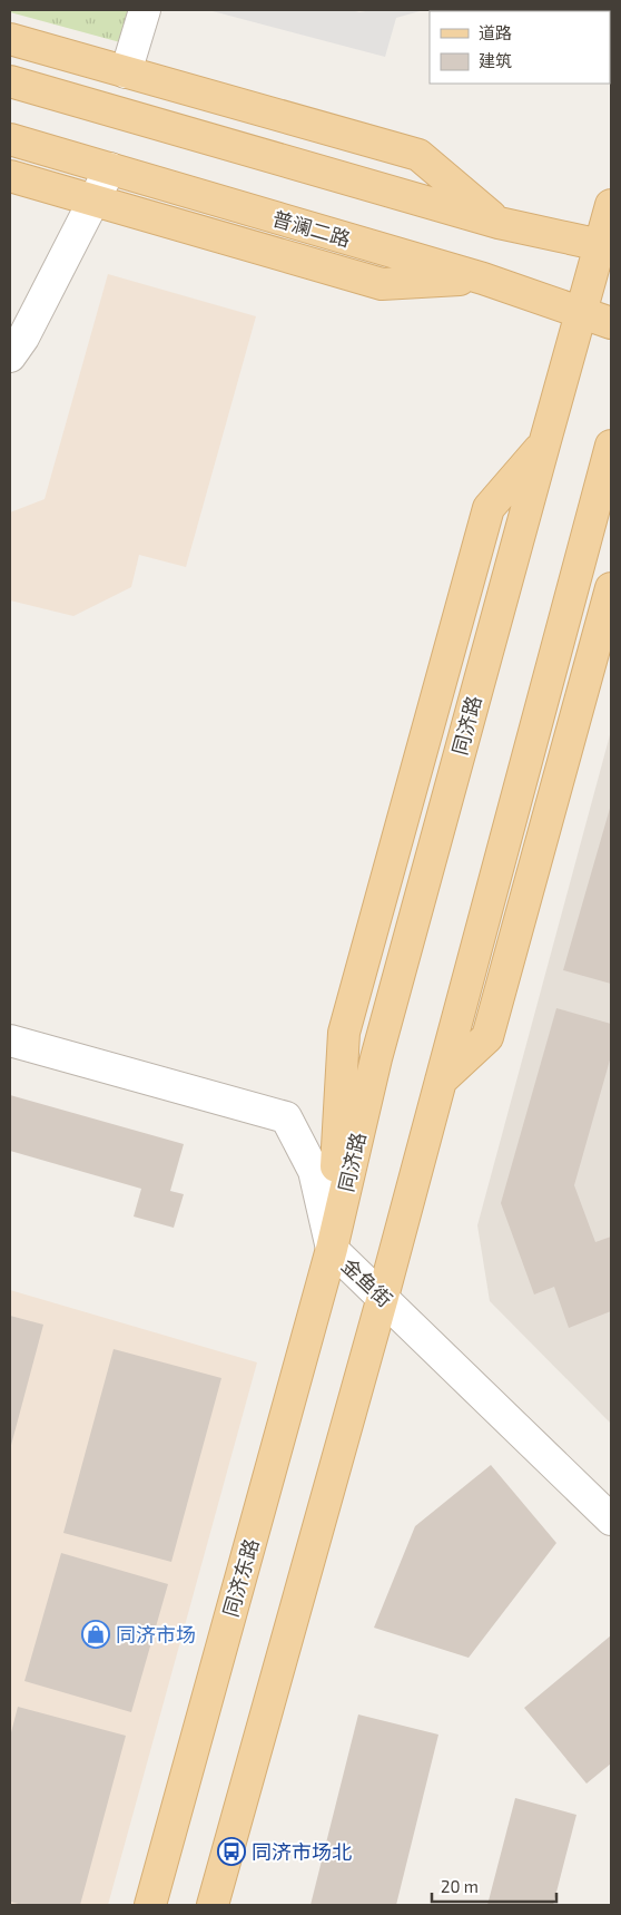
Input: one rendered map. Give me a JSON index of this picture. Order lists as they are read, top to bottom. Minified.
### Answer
{"streets":{"main road":["普澜二路","同济路","同济东路"],"street":["金鱼街"]},"crossings":[["普澜二路","同济路"],["同济路","金鱼街"],["同济路","同济东路"],["金鱼街","同济东路"]],"places":{"shop":["同济市场"],"bus stop":["同济市场北"]},"legend":["道路","建筑"],"scale_bar":"20 m"}
